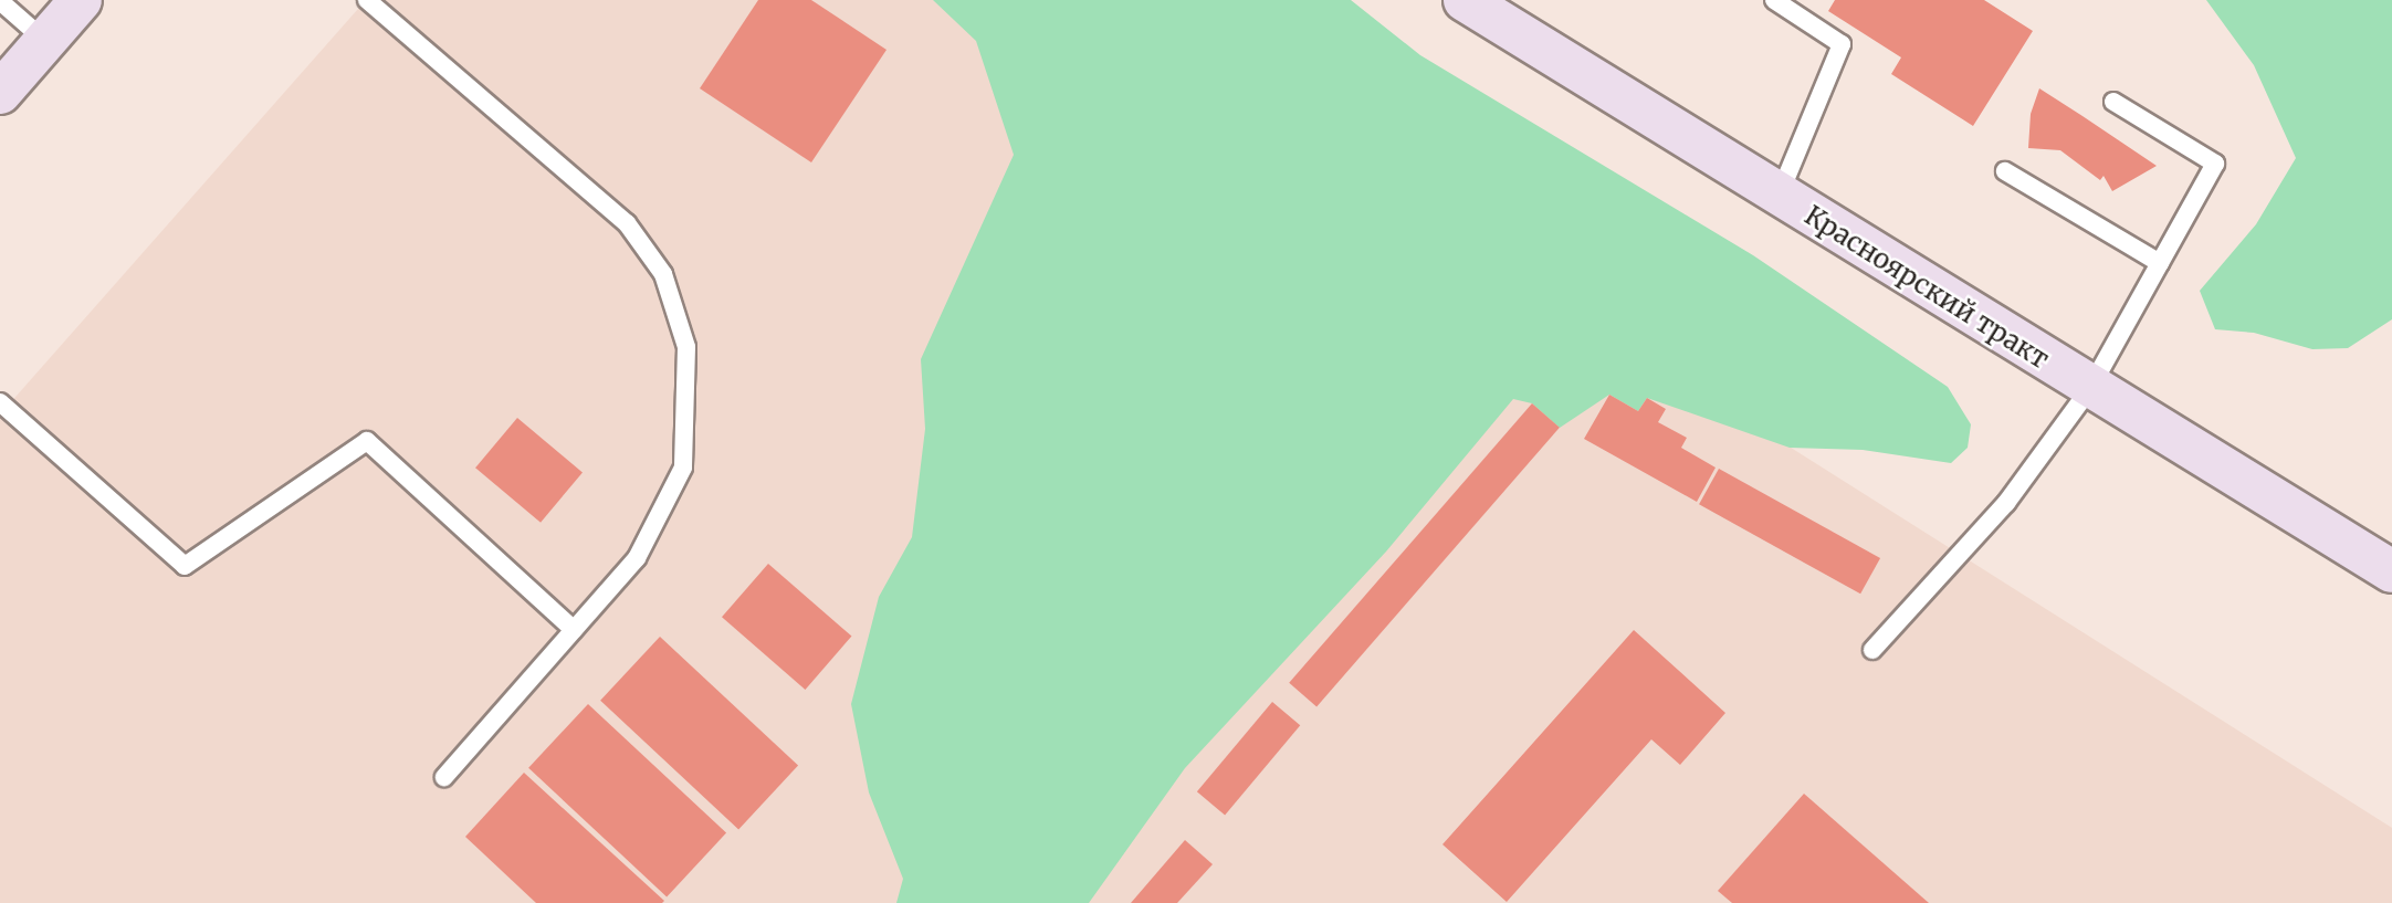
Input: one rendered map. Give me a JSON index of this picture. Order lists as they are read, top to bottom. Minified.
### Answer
{"streets":{"main road":["Красноярский тракт"]}}
